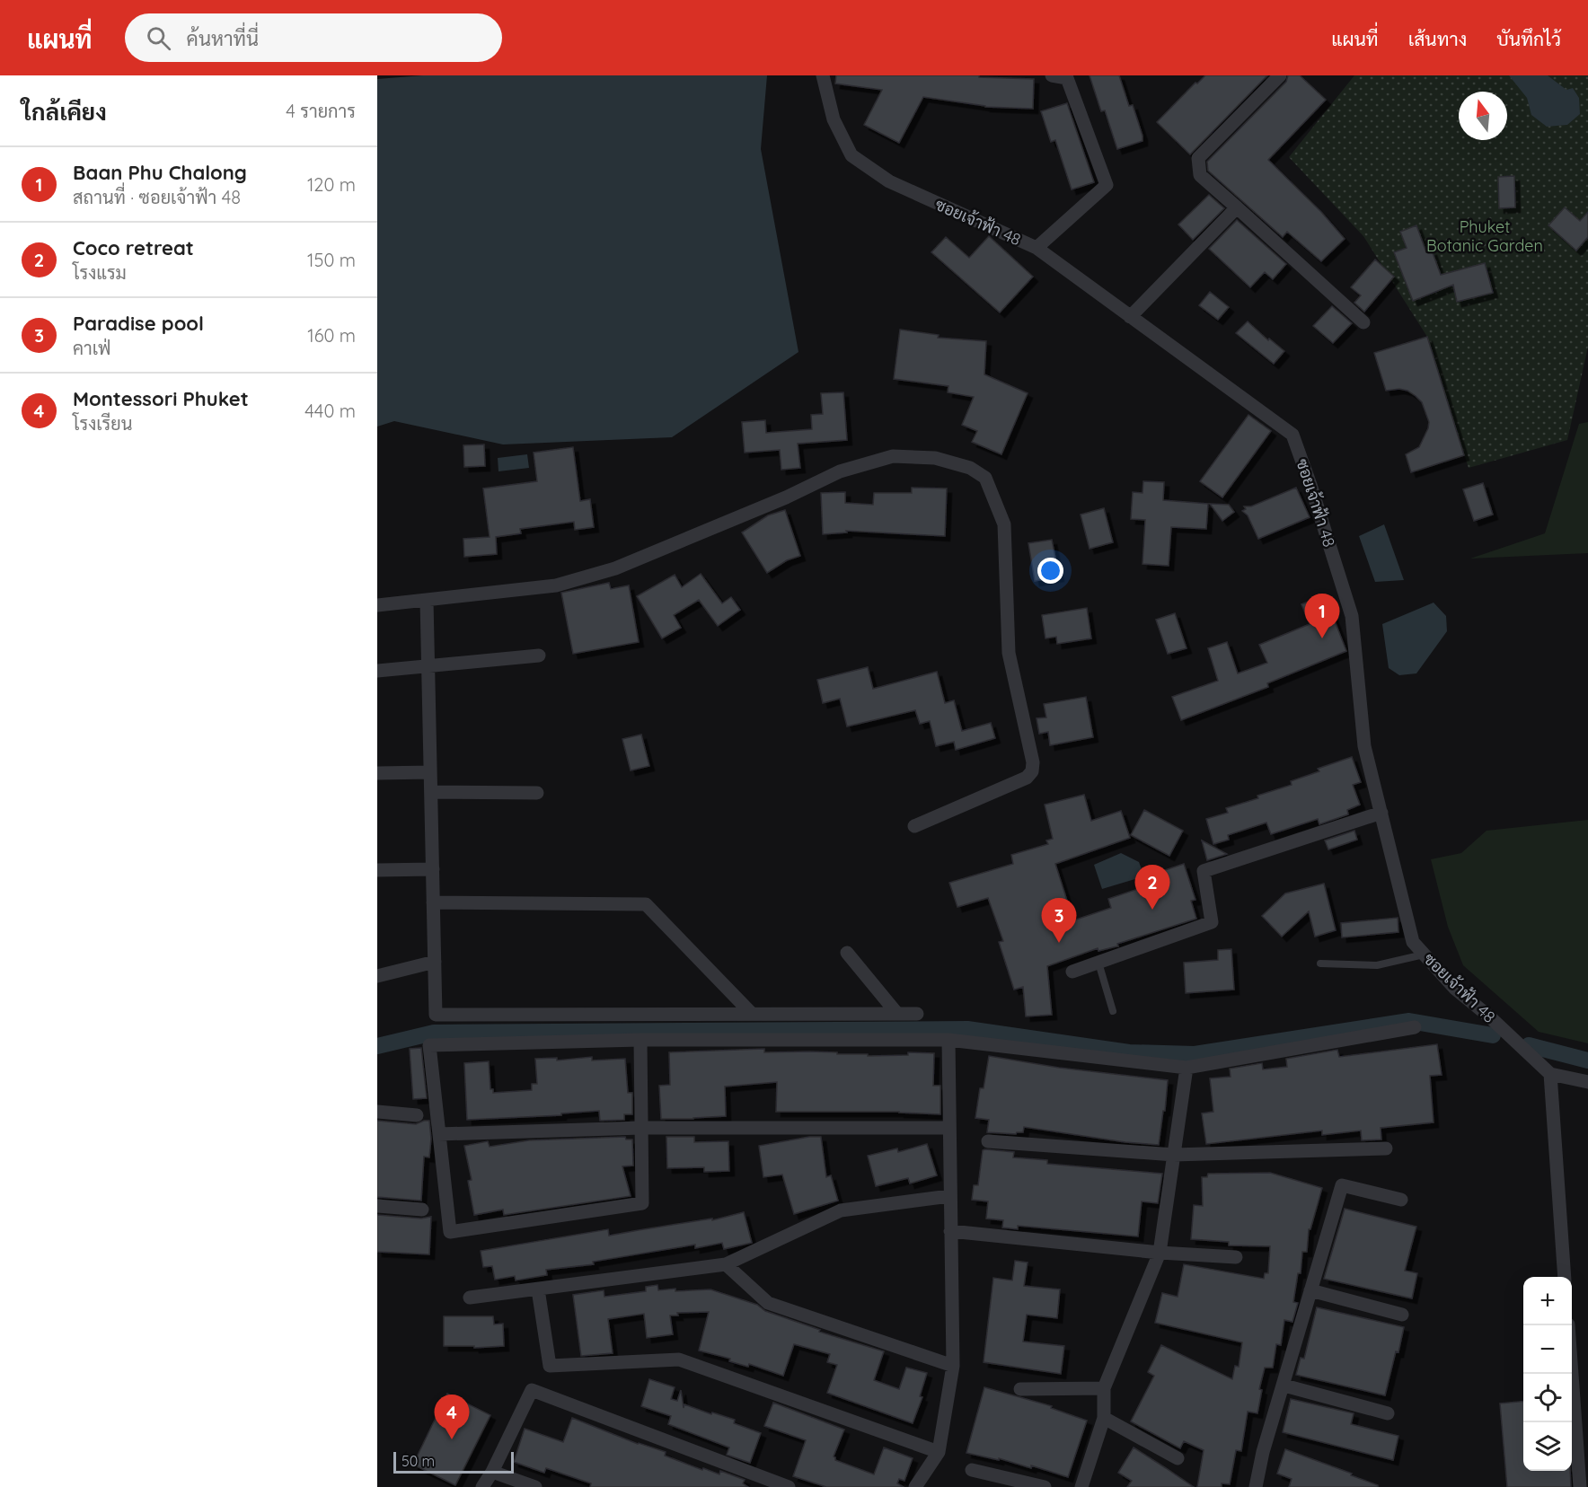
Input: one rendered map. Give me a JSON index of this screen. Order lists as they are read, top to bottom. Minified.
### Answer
{"streets":{"street":["ซอยเจ้าฟ้า 48"]},"parks":["Phuket Botanic Garden"],"scale_bar":"50 m","north":"top","page":{"header":"แผนที่","search":"ค้นหาที่นี่","nav":["แผนที่","เส้นทาง","บันทึกไว้"],"heading":["ใกล้เคียง","4 รายการ"],"list":[{"mark":"1","name":"Baan Phu Chalong","note":"สถานที่ · ซอยเจ้าฟ้า 48","value":"120 m"},{"mark":"2","name":"Coco retreat","note":"โรงแรม","value":"150 m"},{"mark":"3","name":"Paradise pool","note":"คาเฟ่","value":"160 m"},{"mark":"4","name":"Montessori Phuket","note":"โรงเรียน","value":"440 m"}],"pins":["1","2","3","4"],"map_buttons":["+","−"],"scale":"50 m"}}
